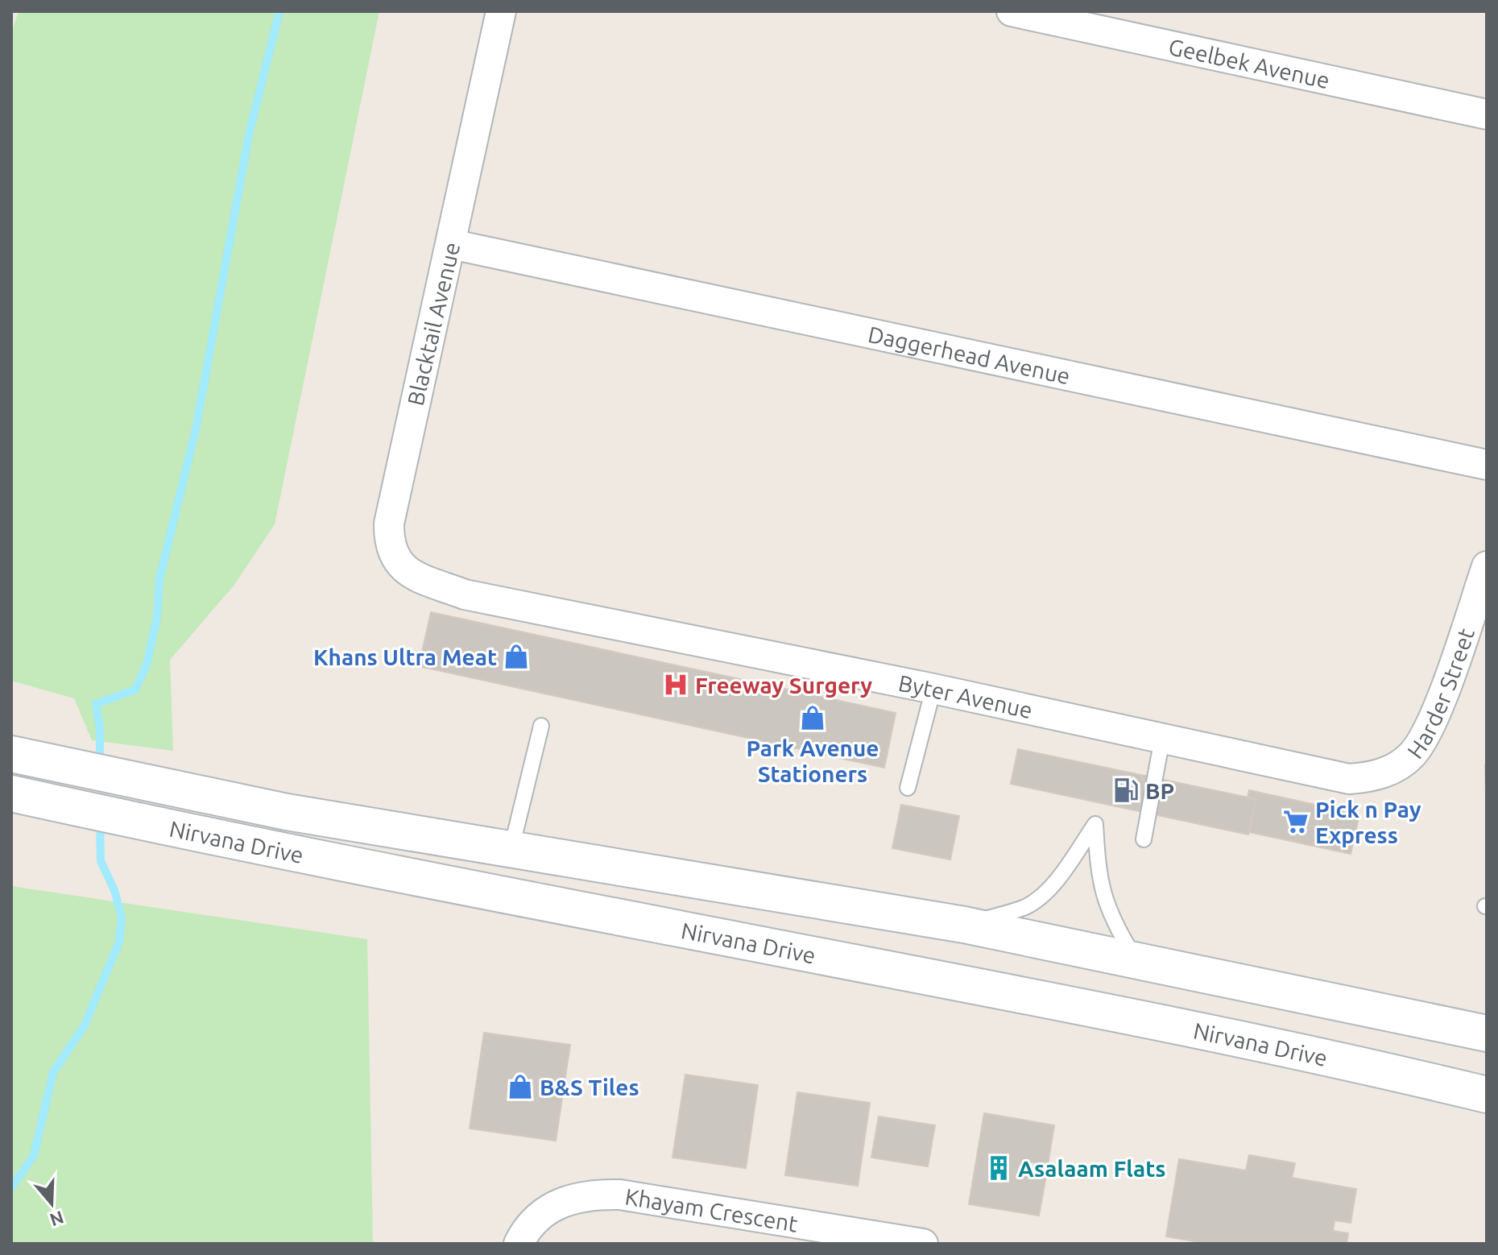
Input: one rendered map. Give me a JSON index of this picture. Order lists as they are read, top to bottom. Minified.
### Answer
{"streets":{"main road":["Nirvana Drive"],"street":["Geelbek Avenue","Blacktail Avenue","Daggerhead Avenue","Harder Street","Byter Avenue","Khayam Crescent"]},"crossings":[["Blacktail Avenue","Daggerhead Avenue"],["Blacktail Avenue","Byter Avenue"],["Harder Street","Byter Avenue"]],"places":{"shop":["Khans Ultra Meat","Park Avenue Stationers","B&S Tiles"],"hospital":["Freeway Surgery"],"fuel station":["BP"],"supermarket":["Pick n Pay Express"],"building":["Asalaam Flats"]},"north":"bottom"}
